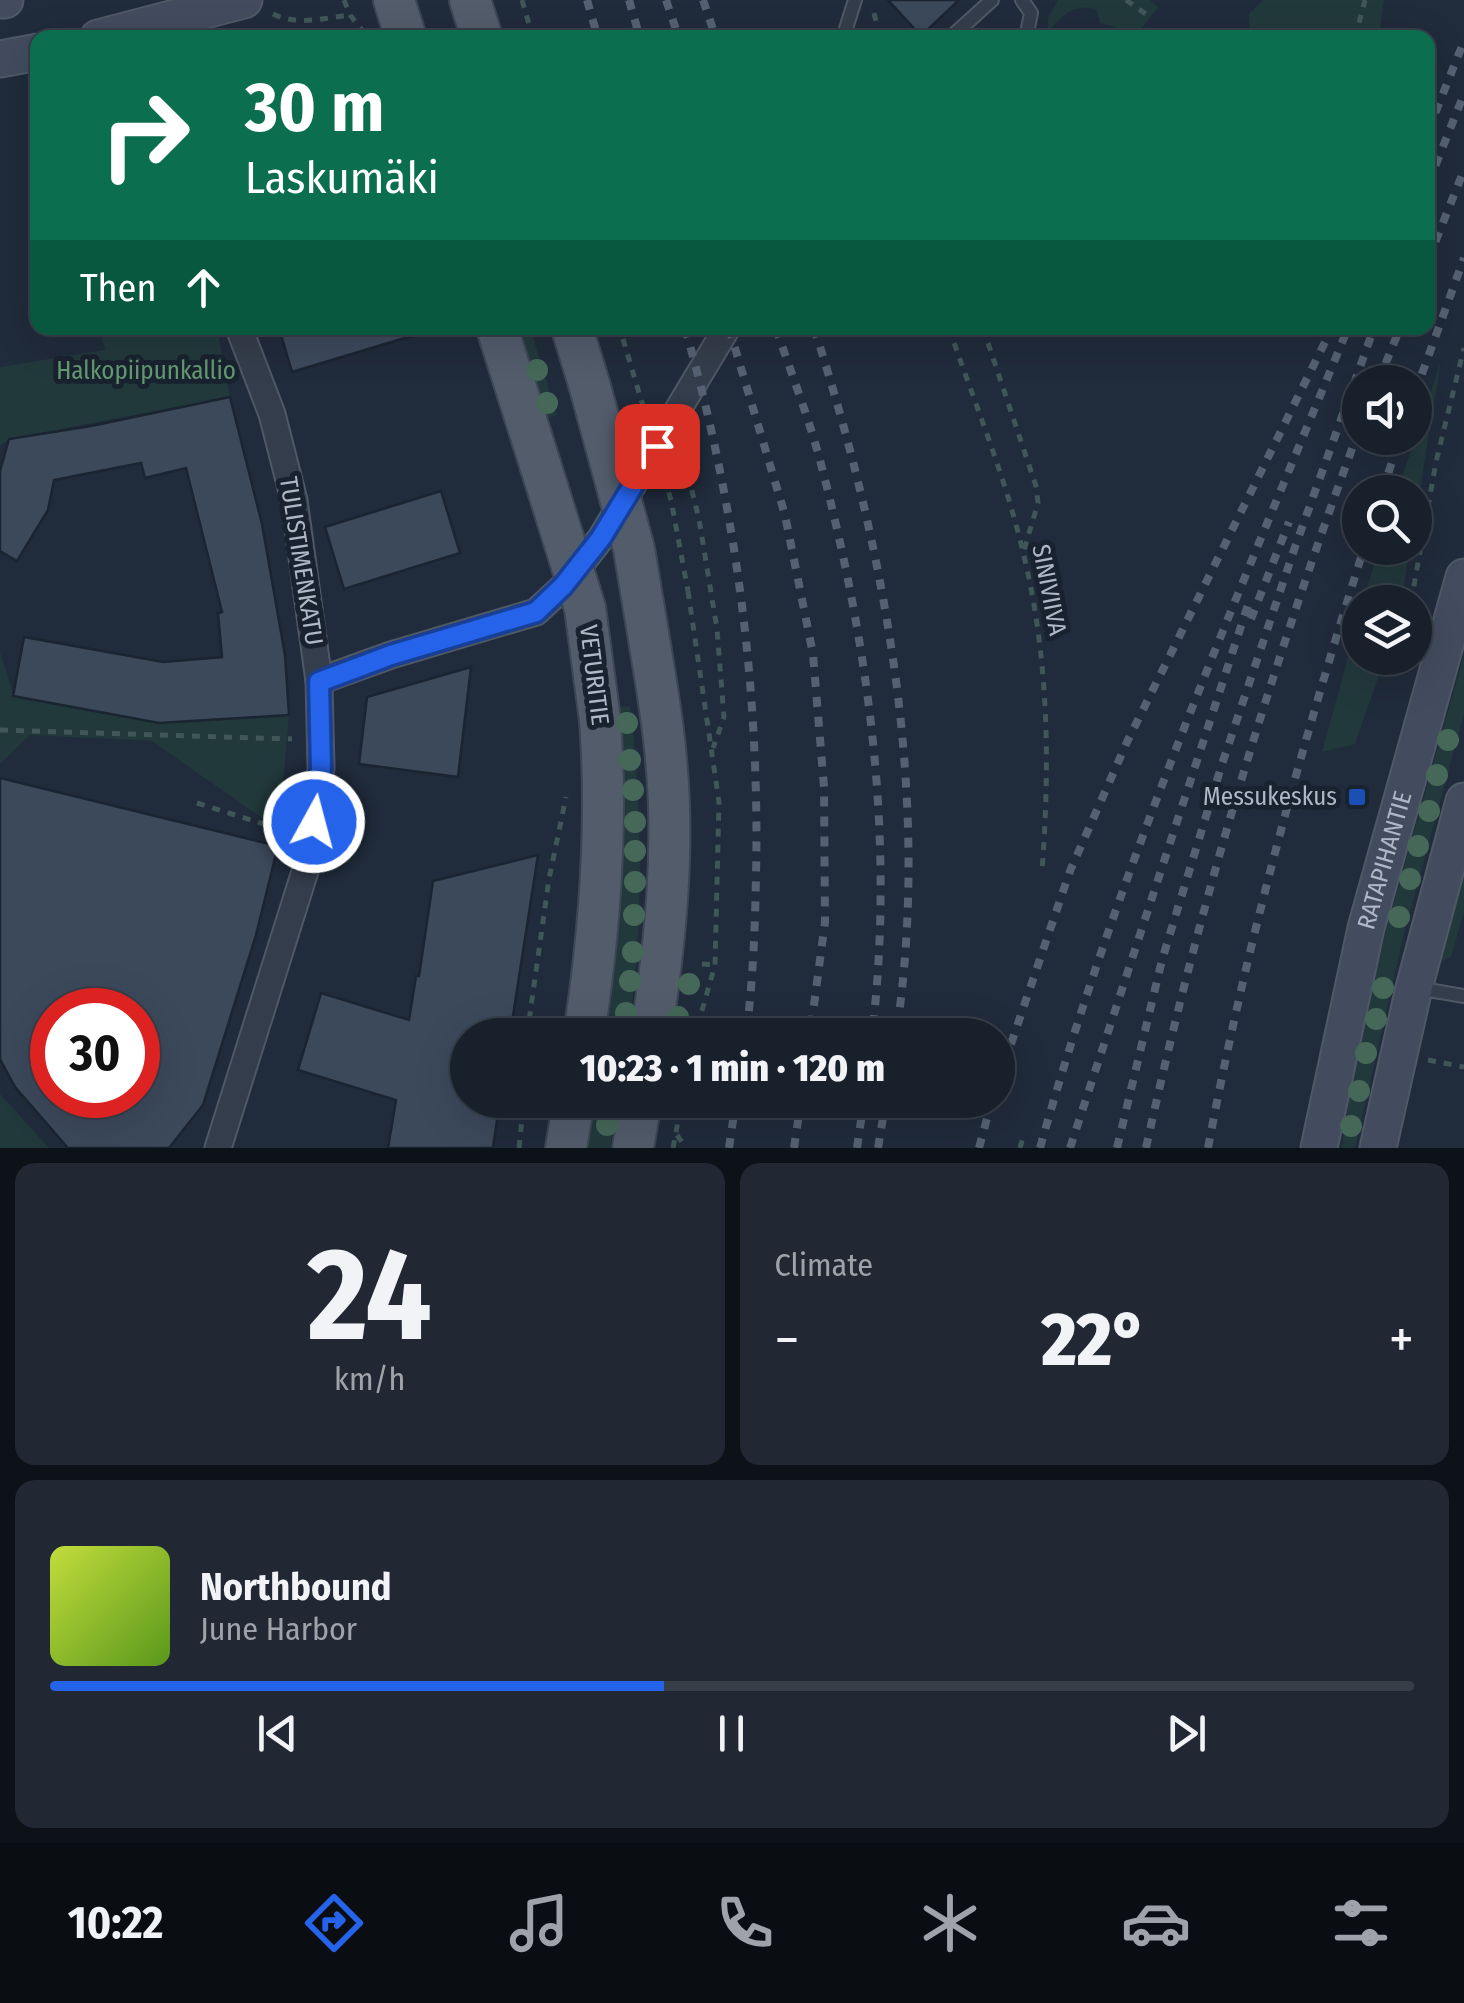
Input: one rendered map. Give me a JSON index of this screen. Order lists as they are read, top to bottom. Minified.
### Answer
{"streets":{"main road":["VETURITIE","RATAPIHANTIE"],"street":["TULISTIMENKATU"],"path":["SINIVIIVA"]},"parks":["Halkopiipunkallio"],"places":{"transit":["Messukeskus"]},"page":{"turn":["30 m","Laskumäki"],"then":"Then","limit":"30","trip":"10:23 · 1 min · 120 m","tile":[["24","km/h"],"Climate"],"heat":["−","22°","+"],"song":["Northbound","June Harbor"],"tabs":"10:22"}}
